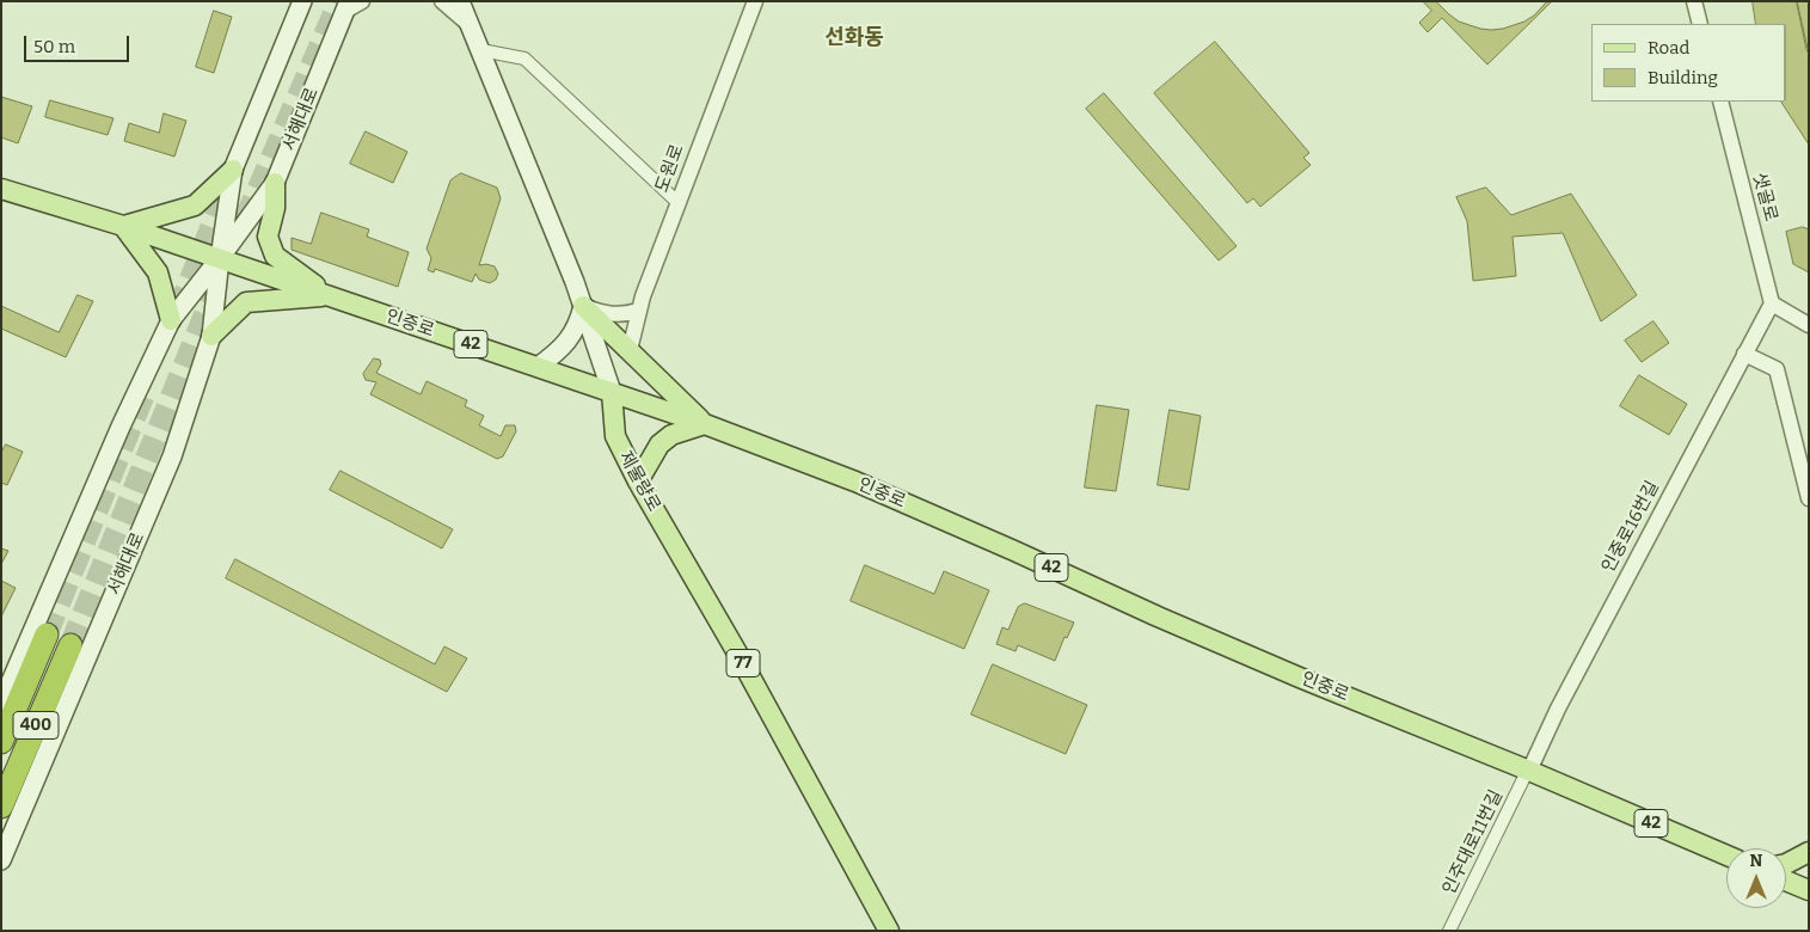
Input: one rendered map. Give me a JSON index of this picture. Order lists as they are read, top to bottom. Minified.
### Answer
{"streets":{"highway":["400"],"main road":["서해대로","인중로","42","제물량로","77"],"street":["도원로","샛골로","인중로16번길","인주대로11번길"]},"crossings":[["서해대로","인중로"],["샛골로","인중로16번길"],["인중로","제물량로"],["인중로","인중로16번길"],["인중로","인주대로11번길"],["인중로16번길","인주대로11번길"]],"districts":["선화동"],"legend":["Road","Building"],"scale_bar":"50 m","north":"top"}
